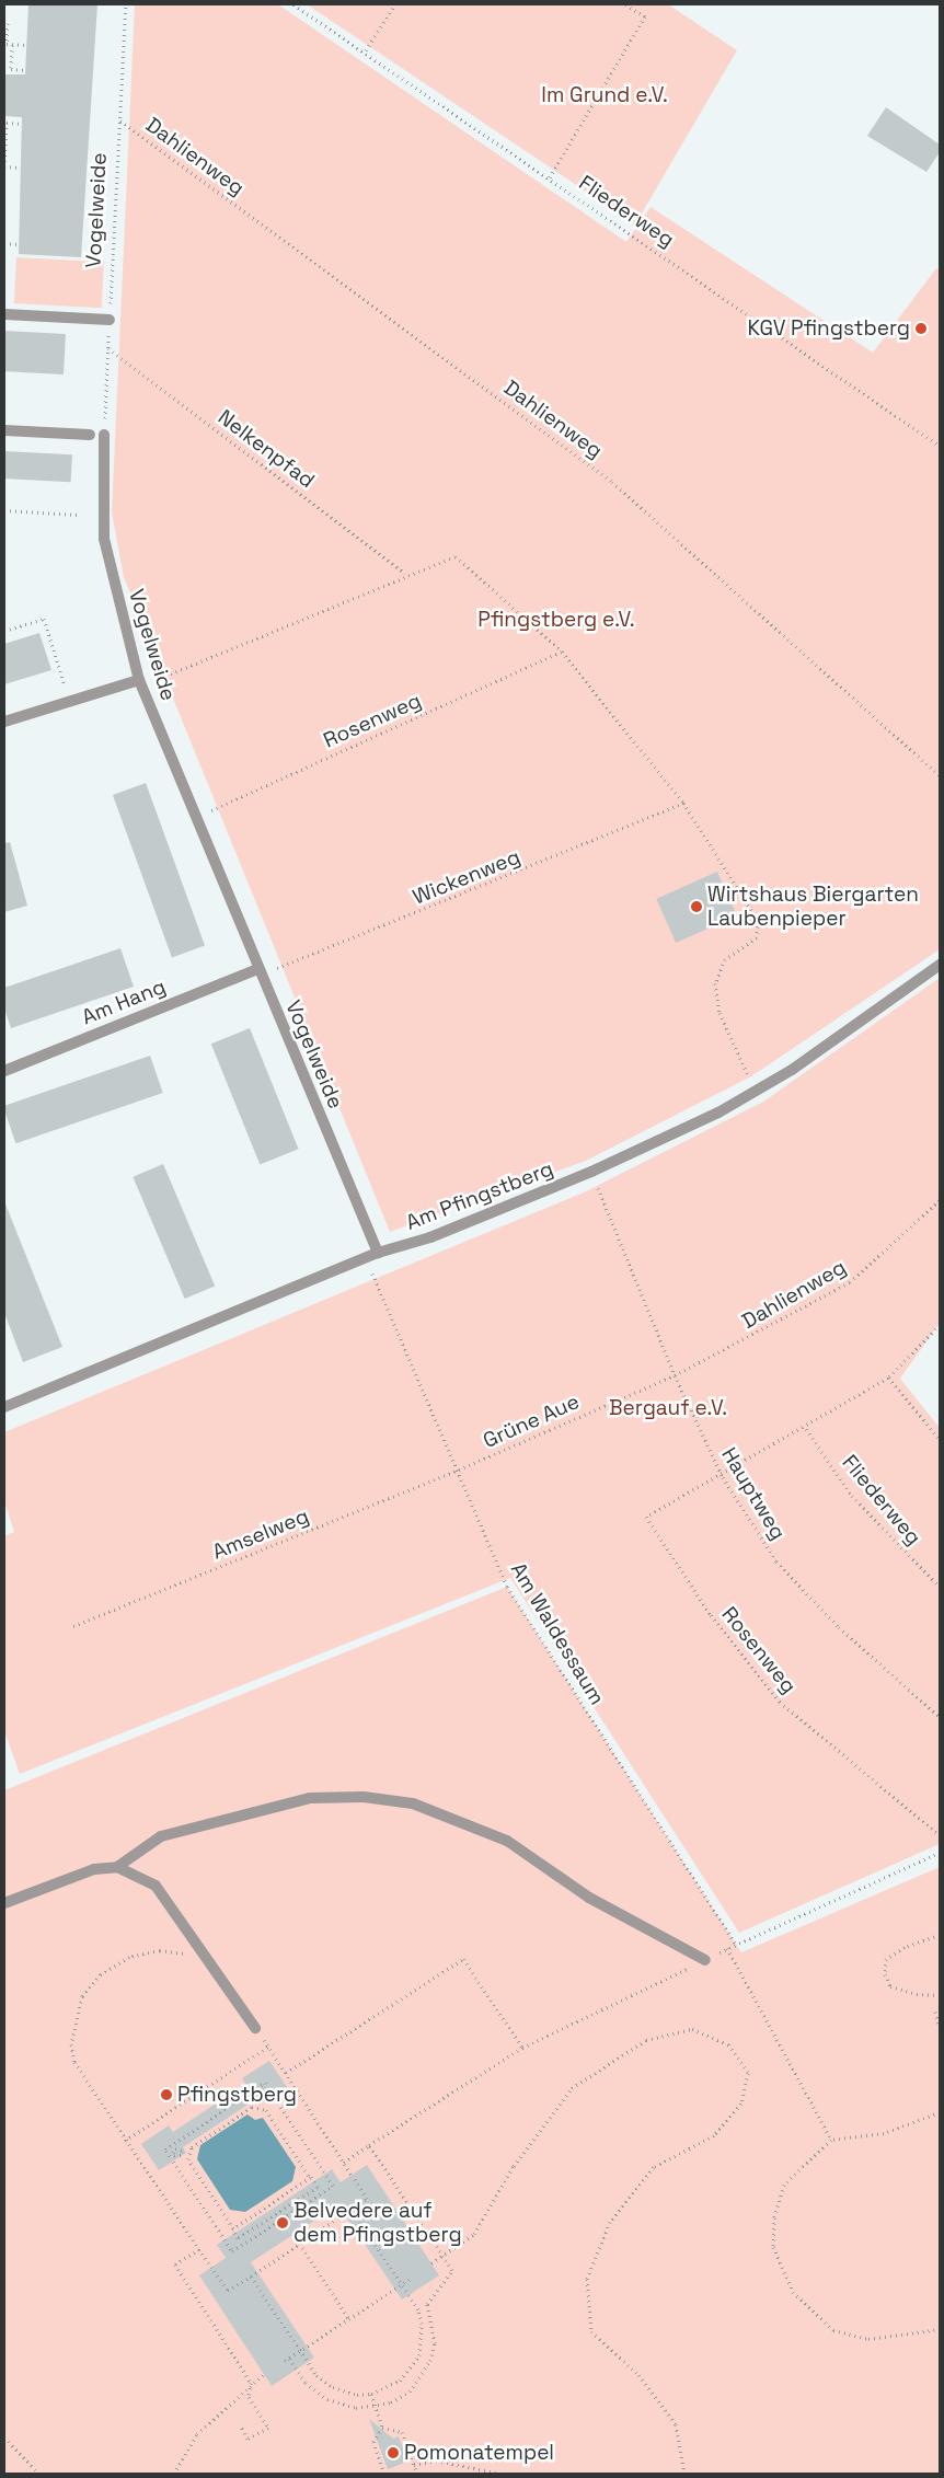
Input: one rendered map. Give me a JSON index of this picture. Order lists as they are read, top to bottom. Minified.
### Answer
{"streets":{"street":["Vogelweide","Am Hang","Am Pfingstberg"],"path":["Dahlienweg","Fliederweg","Nelkenpfad","Rosenweg","Wickenweg","Grüne Aue","Hauptweg","Amselweg","Am Waldessaum"]},"crossings":[["Dahlienweg","Vogelweide"],["Dahlienweg","Grüne Aue"],["Dahlienweg","Hauptweg"],["Vogelweide","Nelkenpfad"],["Vogelweide","Rosenweg"],["Vogelweide","Wickenweg"],["Vogelweide","Am Hang"],["Vogelweide","Am Pfingstberg"],["Rosenweg","Hauptweg"],["Wickenweg","Am Hang"],["Am Pfingstberg","Hauptweg"],["Am Pfingstberg","Am Waldessaum"],["Grüne Aue","Hauptweg"],["Grüne Aue","Amselweg"],["Grüne Aue","Am Waldessaum"],["Amselweg","Am Waldessaum"]],"parks":["Im Grund e.V.","Pfingstberg e.V.","Bergauf e.V."],"places":["KGV Pfingstberg","Wirtshaus Biergarten Laubenpieper","Pfingstberg","Belvedere auf dem Pfingstberg","Pomonatempel"]}
